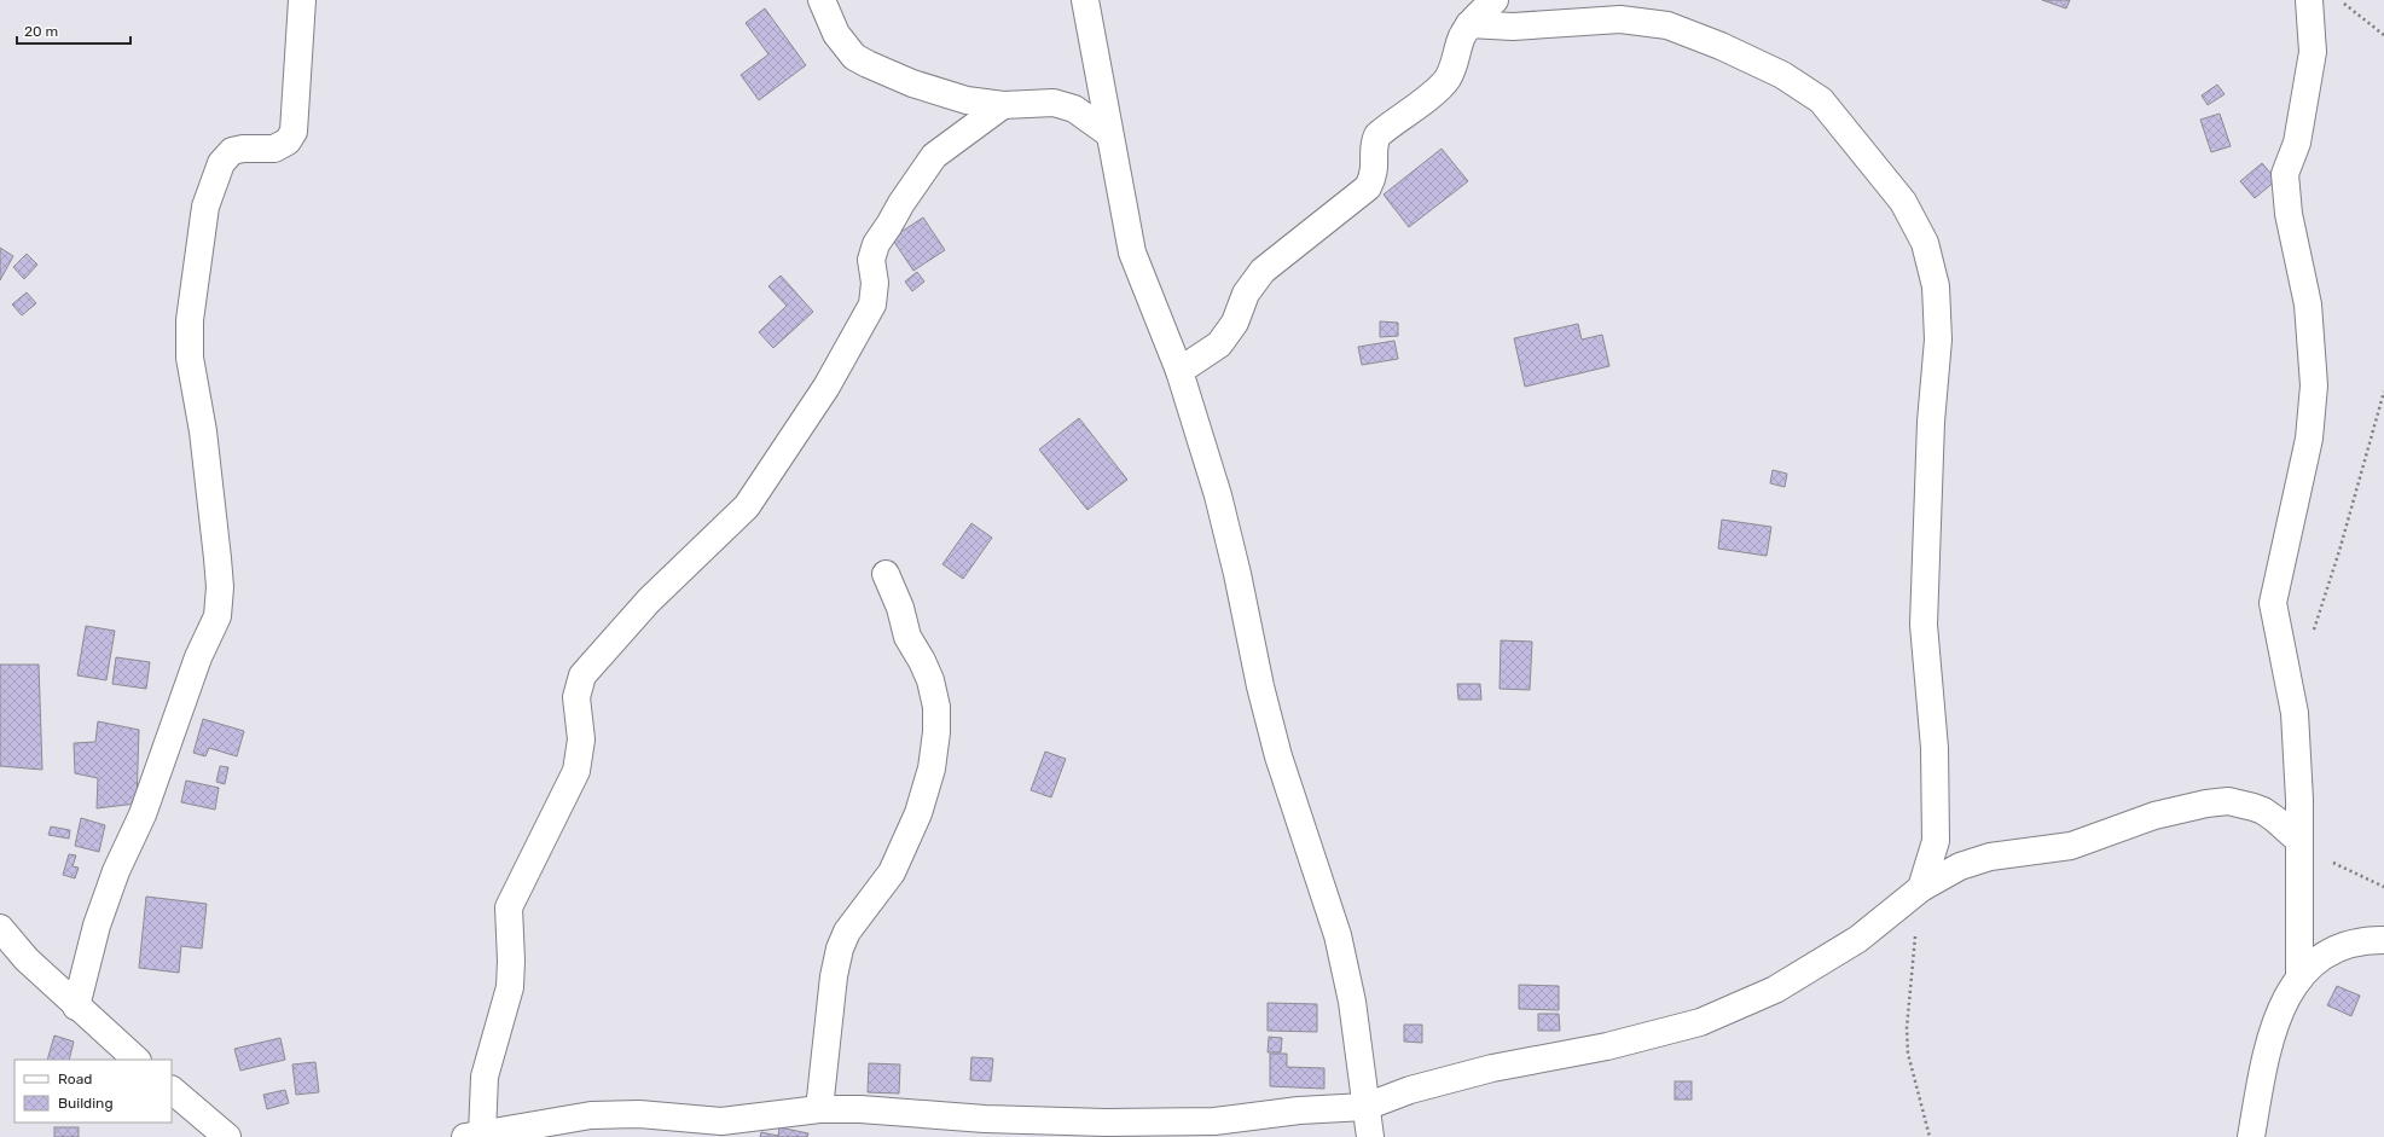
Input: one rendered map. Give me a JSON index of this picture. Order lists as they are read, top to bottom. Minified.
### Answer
{"legend":["Road","Building"],"scale_bar":"20 m"}
